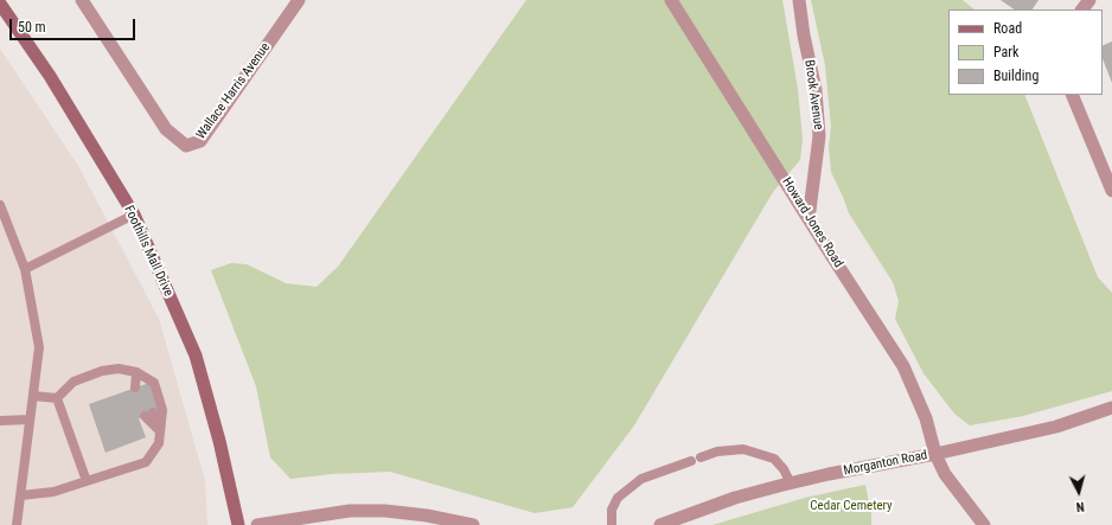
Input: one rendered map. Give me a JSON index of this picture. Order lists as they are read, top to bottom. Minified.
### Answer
{"streets":{"main road":["Foothills Mall Drive"],"street":["Wallace Harris Avenue","Brook Avenue","Howard Jones Road","Morganton Road"]},"crossings":[["Brook Avenue","Howard Jones Road"],["Howard Jones Road","Morganton Road"]],"parks":["Cedar Cemetery"],"legend":["Road","Park","Building"],"scale_bar":"50 m","north":"bottom"}
